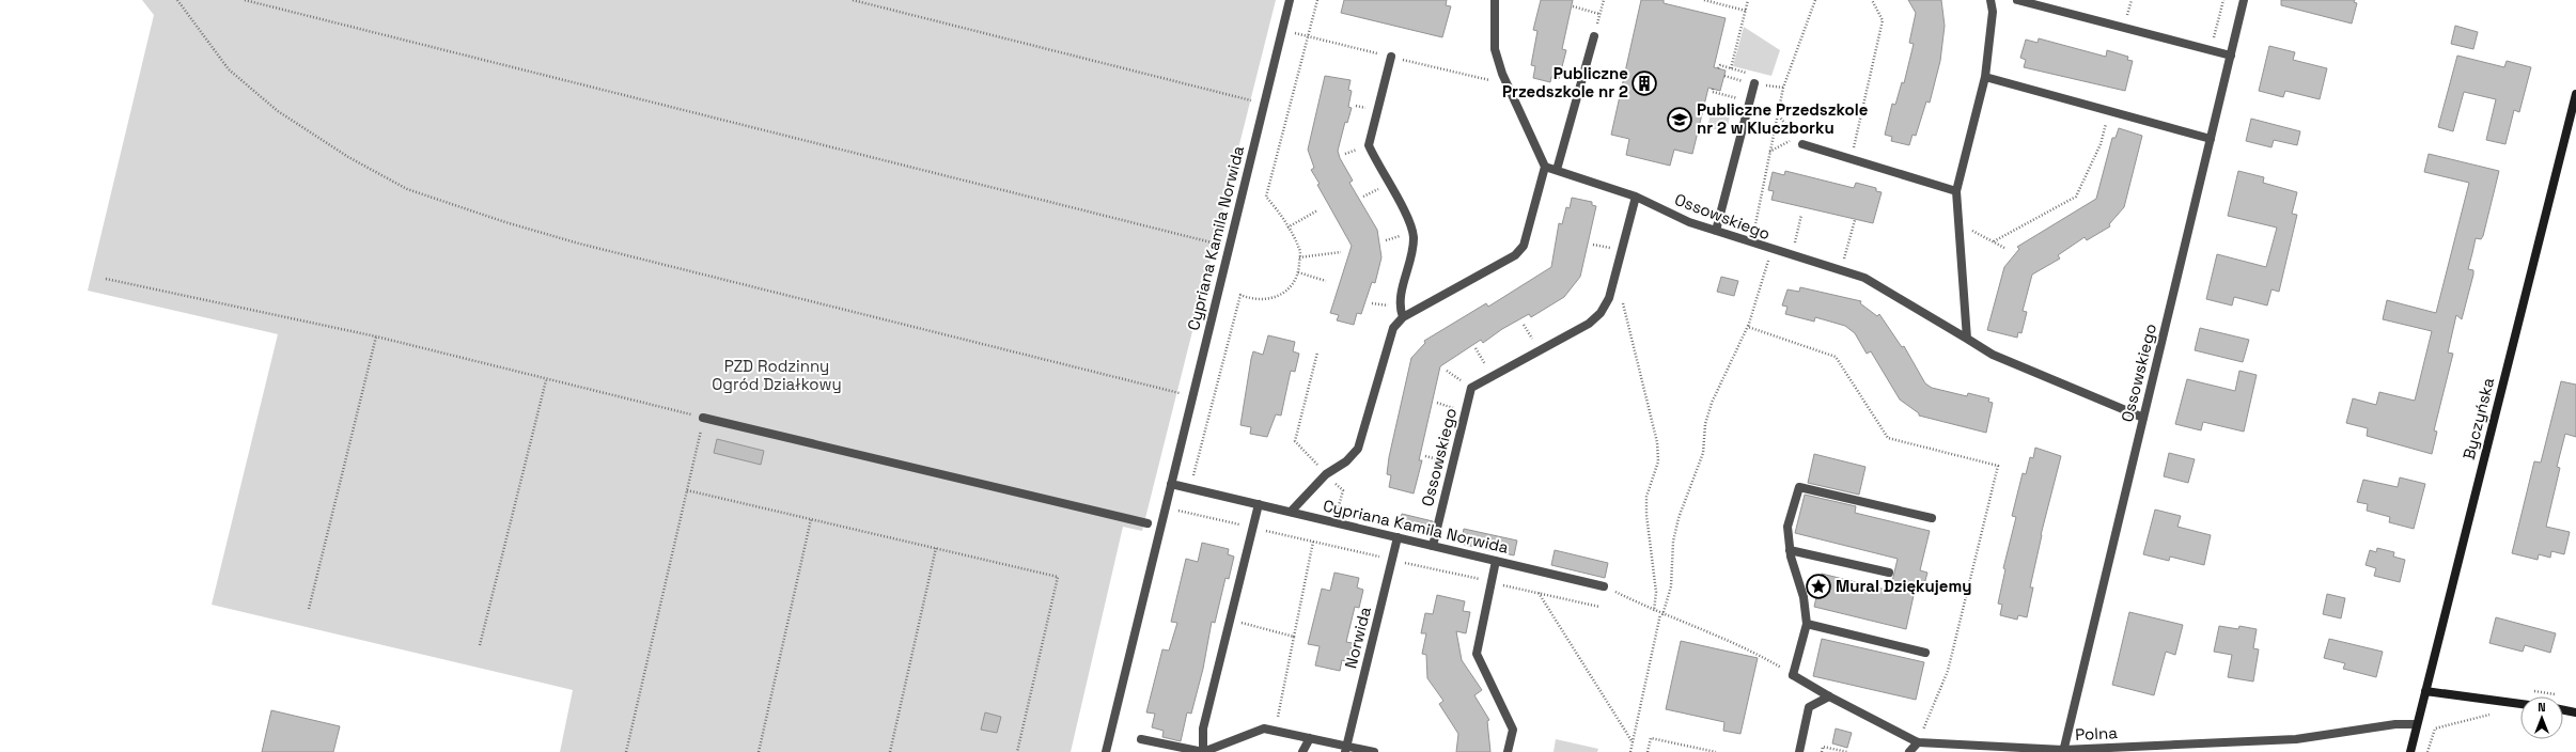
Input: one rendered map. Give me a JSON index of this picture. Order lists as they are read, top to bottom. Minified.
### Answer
{"streets":{"street":["Ossowskiego","Cypriana Kamila Norwida","Byczyńska","Norwida","Polna"]},"crossings":[["Ossowskiego","Cypriana Kamila Norwida"],["Ossowskiego","Polna"],["Cypriana Kamila Norwida","Norwida"],["Byczyńska","Polna"]],"parks":["PZD Rodzinny Ogród Działkowy"],"places":{"building":["Publiczne Przedszkole nr 2"],"school or university":["Publiczne Przedszkole nr 2 w Kluczborku"],"place":["Mural Dziękujemy"]},"north":"top"}
